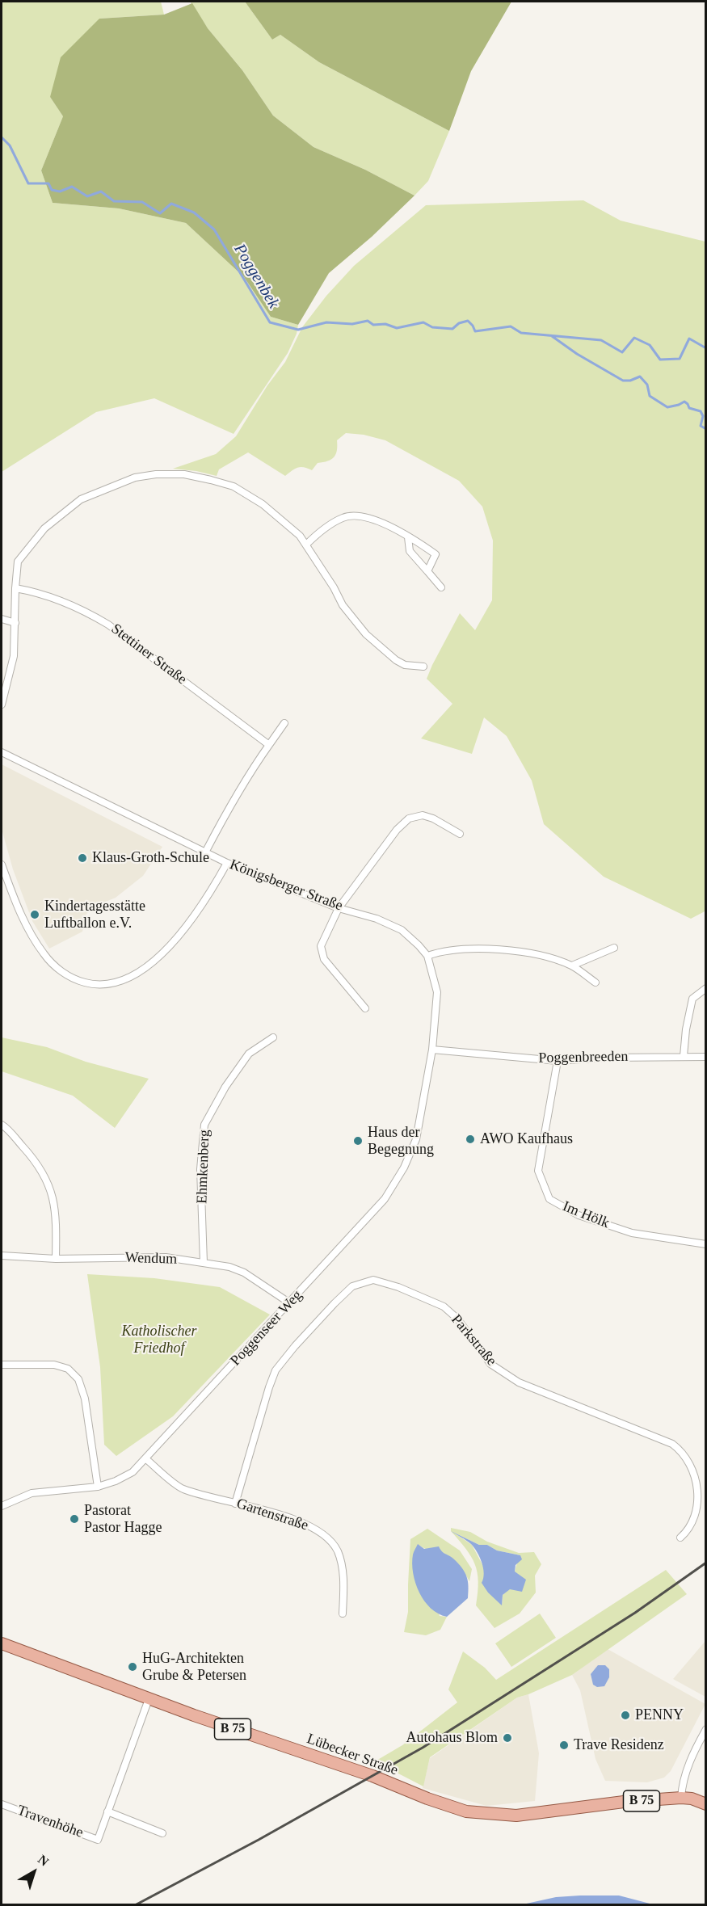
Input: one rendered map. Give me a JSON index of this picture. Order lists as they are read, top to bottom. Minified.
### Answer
{"streets":{"main road":["B 75","Lübecker Straße"],"street":["Stettiner Straße","Königsberger Straße","Poggenbreeden","Ehmkenberg","Im Hölk","Wendum","Poggenseer Weg","Parkstraße","Gartenstraße","Travenhöhe"]},"crossings":[["Poggenbreeden","Im Hölk"],["Poggenbreeden","Poggenseer Weg"],["Ehmkenberg","Wendum"],["Wendum","Poggenseer Weg"],["Poggenseer Weg","Gartenstraße"],["Parkstraße","Gartenstraße"],["Lübecker Straße","Travenhöhe"]],"water":["Poggenbek"],"parks":["Katholischer Friedhof"],"places":["Klaus-Groth-Schule","Kindertagesstätte Luftballon e.V.","AWO Kaufhaus","Haus der Begegnung","Pastorat Pastor Hagge","HuG-Architekten Grube & Petersen","PENNY","Autohaus Blom","Trave Residenz"],"north":"top right"}
